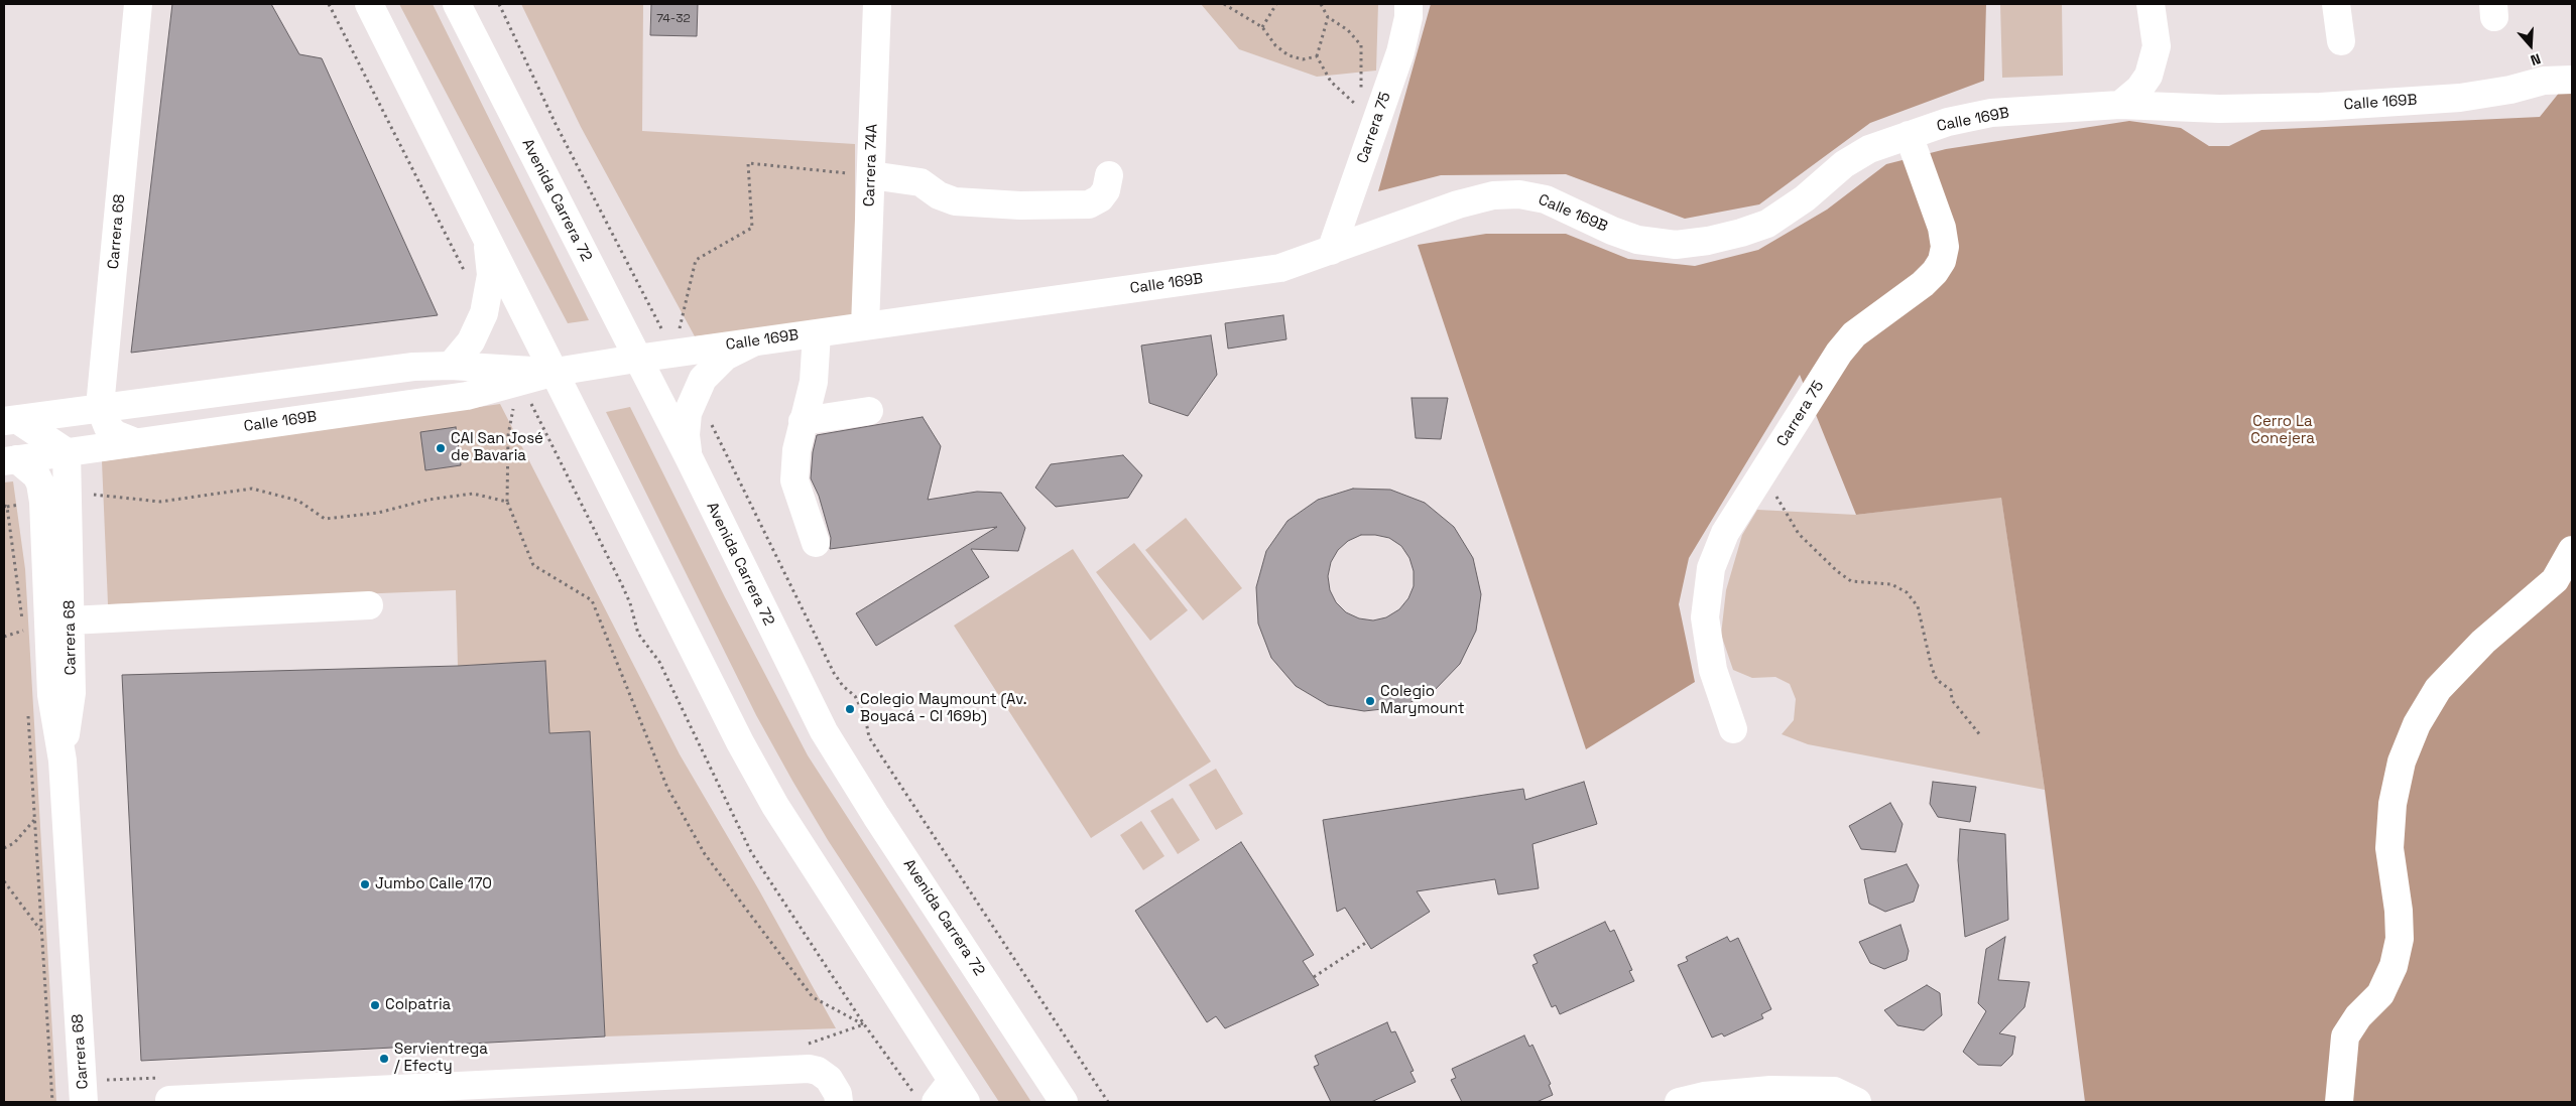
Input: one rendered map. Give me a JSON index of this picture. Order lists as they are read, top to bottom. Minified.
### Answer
{"streets":{"main road":["Calle 169B","Carrera 75","Carrera 74A","Avenida Carrera 72","Carrera 68"]},"crossings":[["Calle 169B","Carrera 75"],["Calle 169B","Carrera 74A"],["Calle 169B","Avenida Carrera 72"],["Calle 169B","Carrera 68"]],"parks":["Cerro La Conejera"],"places":["CAI San José de Bavaria","Colegio Marymount","Colegio Maymount (Av. Boyacá - Cl 169b)","Jumbo Calle 170","Colpatria","Servientrega / Efecty"],"house_numbers":["74-32"],"north":"bottom"}
